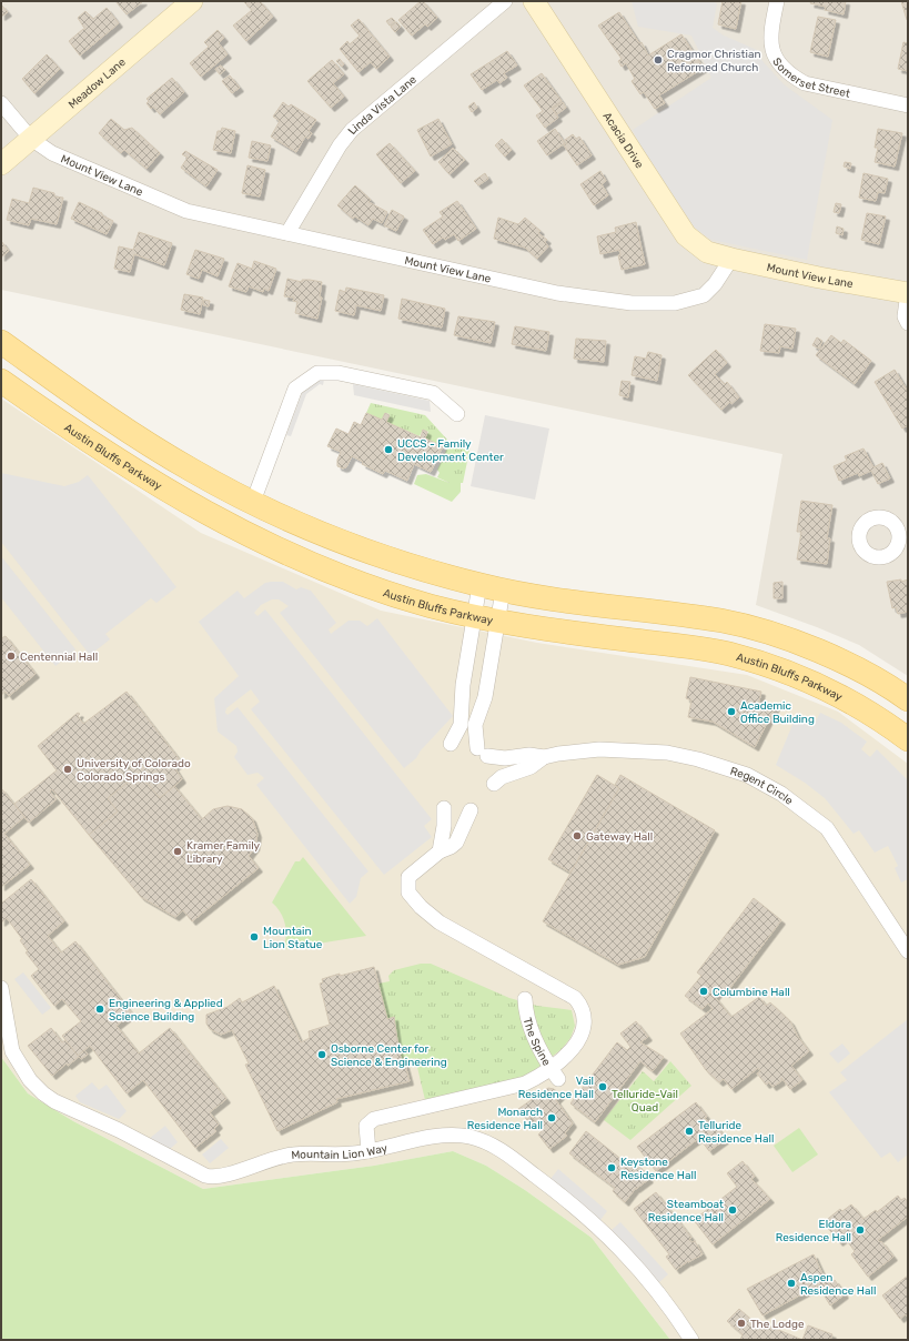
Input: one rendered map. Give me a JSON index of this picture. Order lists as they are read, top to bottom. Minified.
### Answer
{"streets":{"main road":["Austin Bluffs Parkway"],"street":["Somerset Street","Meadow Lane","Linda Vista Lane","Acacia Drive","Mount View Lane","Regent Circle","The Spine","Mountain Lion Way"]},"crossings":[["Meadow Lane","Mount View Lane"],["Linda Vista Lane","Mount View Lane"],["Acacia Drive","Mount View Lane"],["Austin Bluffs Parkway","Regent Circle"]],"parks":["Telluride-Vail Quad"],"places":["Cragmor Christian Reformed Church","UCCS - Family Development Center","Centennial Hall","Academic Office Building","University of Colorado Colorado Springs","Gateway Hall","Kramer Family Library","Mountain Lion Statue","Columbine Hall","Engineering & Applied Science Building","Osborne Center for Science & Engineering","Vail Residence Hall","Monarch Residence Hall","Telluride Residence Hall","Keystone Residence Hall","Steamboat Residence Hall","Eldora Residence Hall","Aspen Residence Hall","The Lodge"]}
